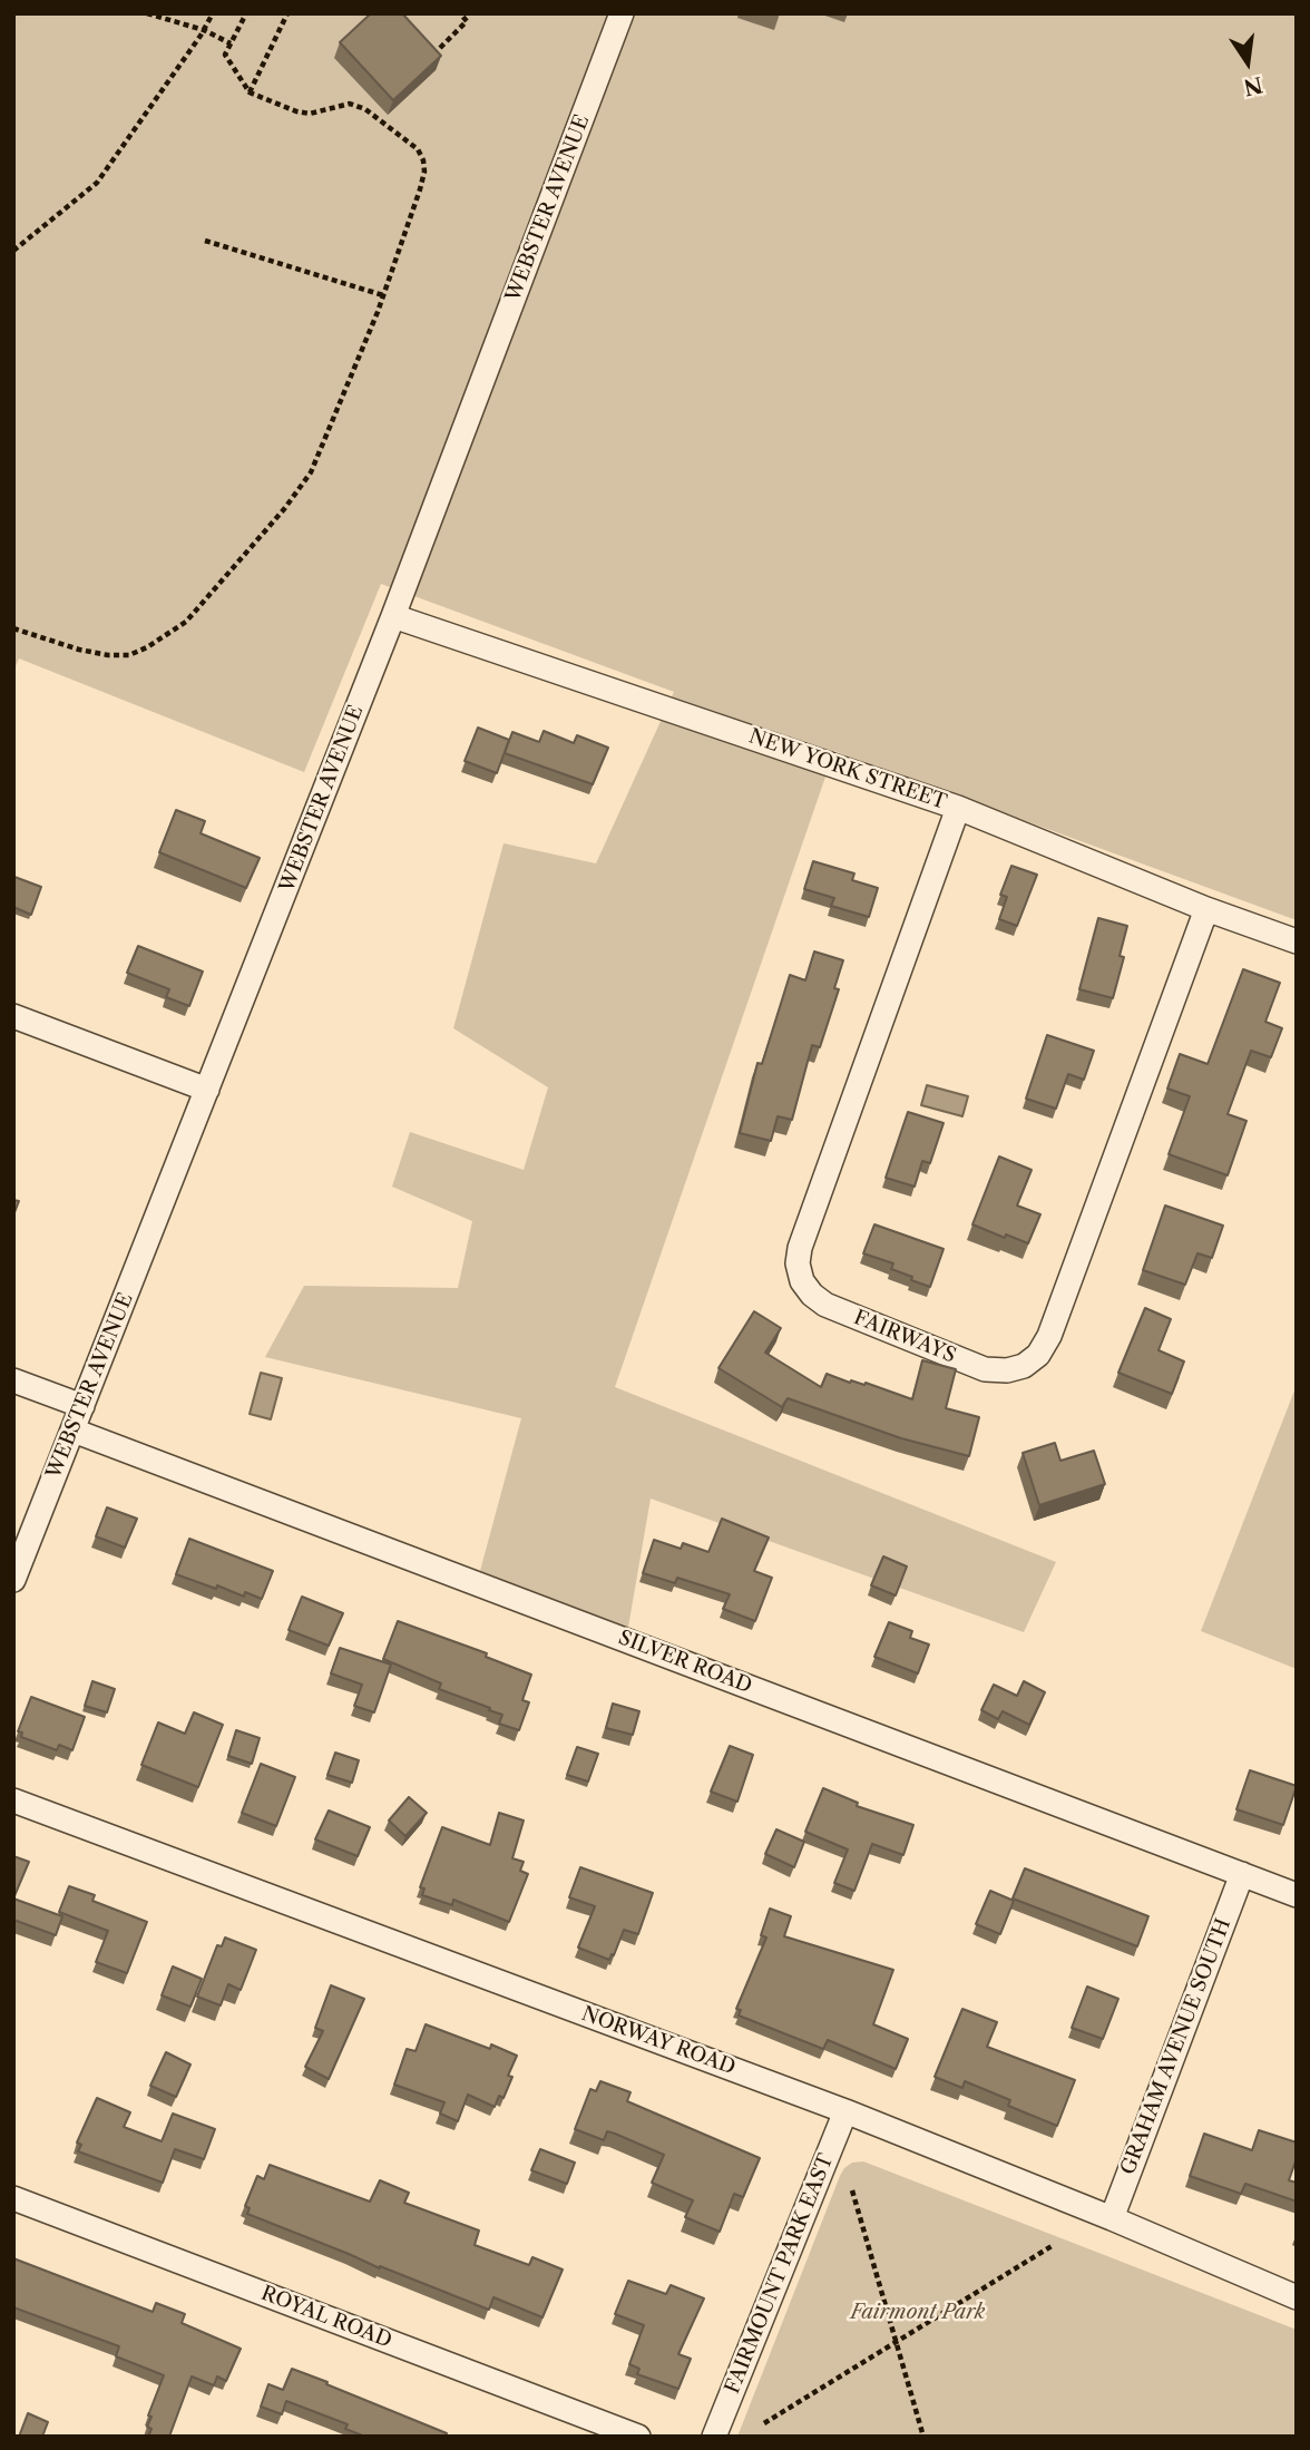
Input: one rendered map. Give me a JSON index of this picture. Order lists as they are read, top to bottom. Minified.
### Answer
{"streets":{"street":["WEBSTER AVENUE","NEW YORK STREET","FAIRWAYS","SILVER ROAD","NORWAY ROAD","GRAHAM AVENUE SOUTH","FAIRMOUNT PARK EAST","ROYAL ROAD"]},"crossings":[["WEBSTER AVENUE","NEW YORK STREET"],["WEBSTER AVENUE","SILVER ROAD"],["NEW YORK STREET","FAIRWAYS"],["SILVER ROAD","GRAHAM AVENUE SOUTH"],["NORWAY ROAD","GRAHAM AVENUE SOUTH"],["NORWAY ROAD","FAIRMOUNT PARK EAST"]],"parks":["Fairmont Park"],"north":"bottom"}
